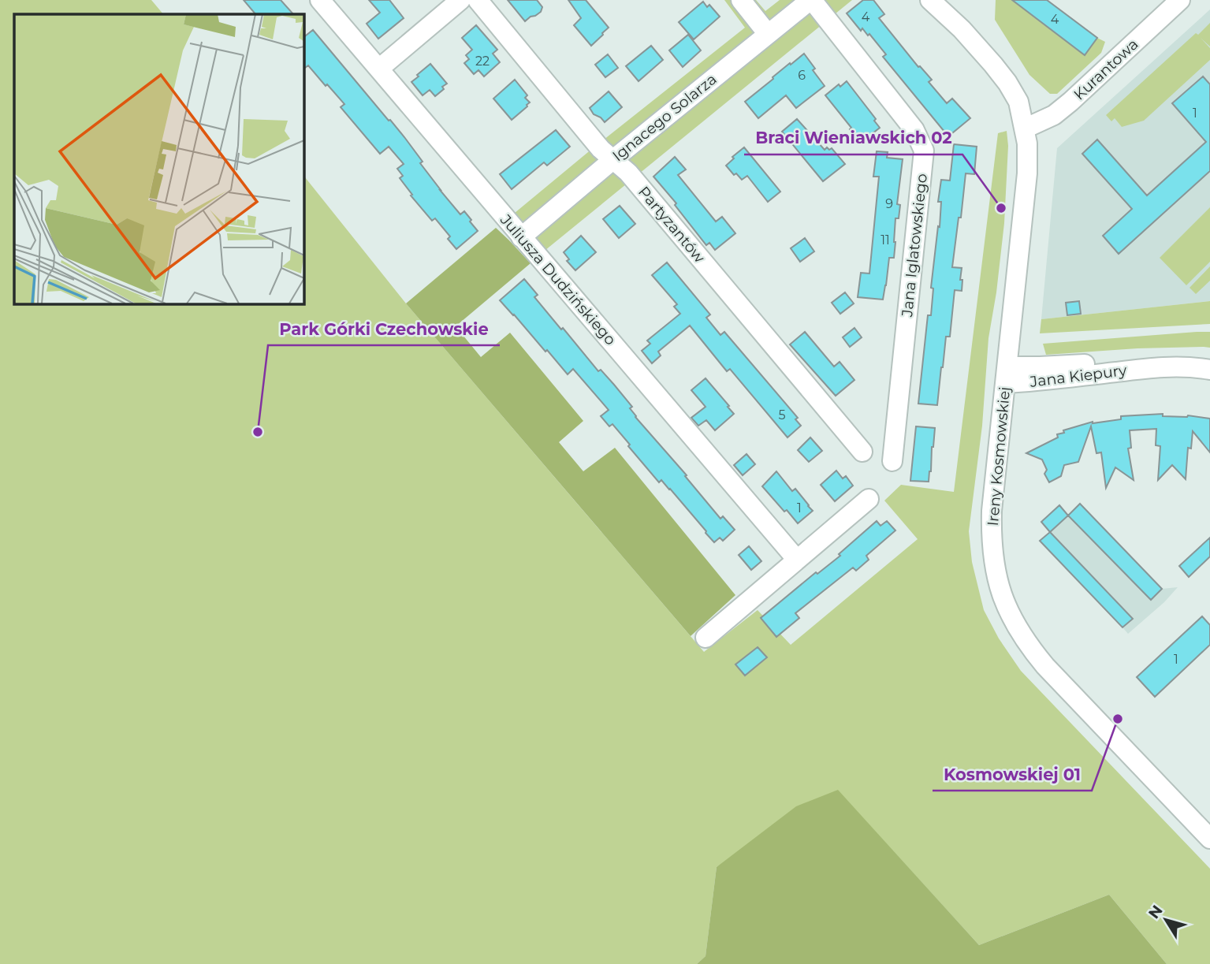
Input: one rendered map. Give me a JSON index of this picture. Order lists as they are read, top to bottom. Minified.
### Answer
{"streets":{"street":["Kurantowa","Ignacego Solarza","Partyzantów","Jana Iglatowskiego","Juliusza Dudzińskiego","Jana Kiepury","Ireny Kosmowskiej"]},"crossings":[["Kurantowa","Ireny Kosmowskiej"],["Ignacego Solarza","Partyzantów"],["Ignacego Solarza","Jana Iglatowskiego"],["Ignacego Solarza","Juliusza Dudzińskiego"],["Jana Kiepury","Ireny Kosmowskiej"]],"places":["Braci Wieniawskich 02","Park Górki Czechowskie","Kosmowskiej 01"],"house_numbers":["4","4","22","6","1","9","11","5","1","1"],"north":"top left"}
